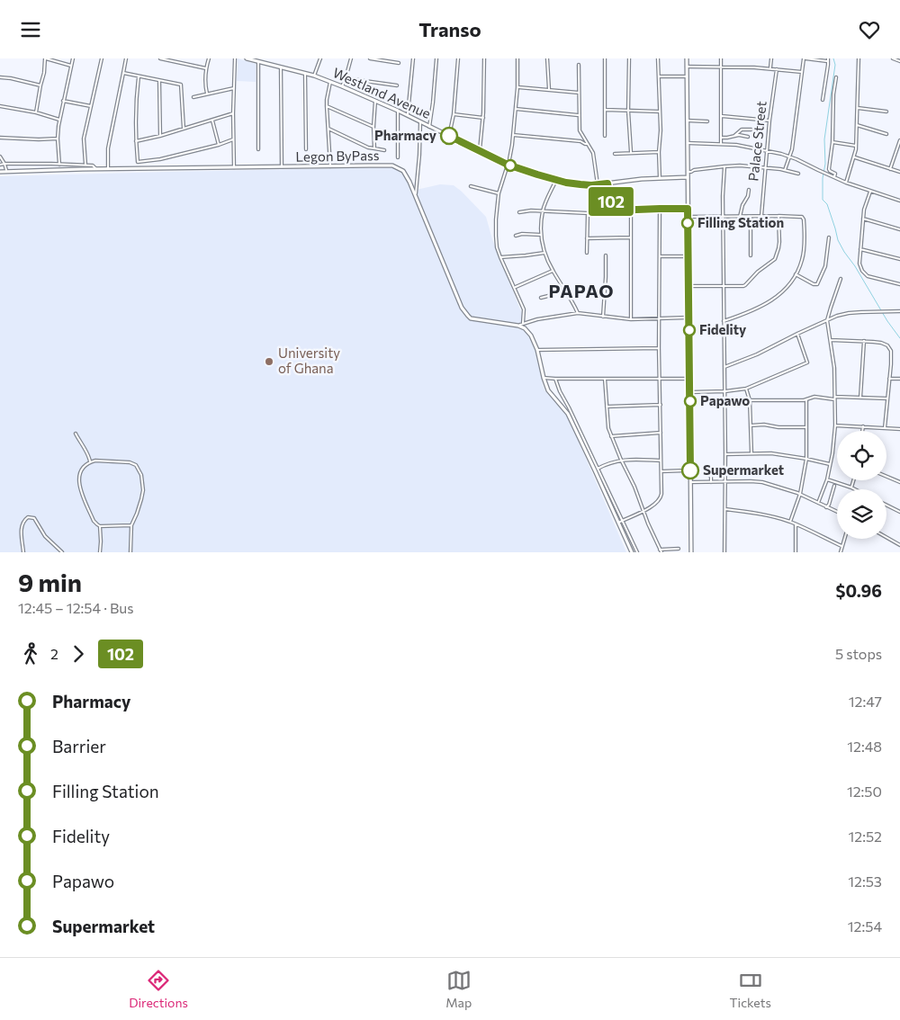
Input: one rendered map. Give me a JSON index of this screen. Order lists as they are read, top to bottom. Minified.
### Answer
{"streets":{"street":["Westland Avenue","Palace Street","Legon ByPass"]},"districts":["PAPAO"],"places":["Pharmacy","Filling Station","Fidelity","University of Ghana","Papawo","Supermarket"],"lines":["bus line 102"],"page":{"header":"Transo","on_map":"102","heading":["9 min","12:45 – 12:54 · Bus","$0.96"],"legs":["2","102","5 stops"],"list":[{"name":"Pharmacy","value":"12:47"},{"name":"Barrier","value":"12:48"},{"name":"Filling Station","value":"12:50"},{"name":"Fidelity","value":"12:52"},{"name":"Papawo","value":"12:53"},{"name":"Supermarket","value":"12:54"}],"tabs":["Directions","Map","Tickets"]}}
